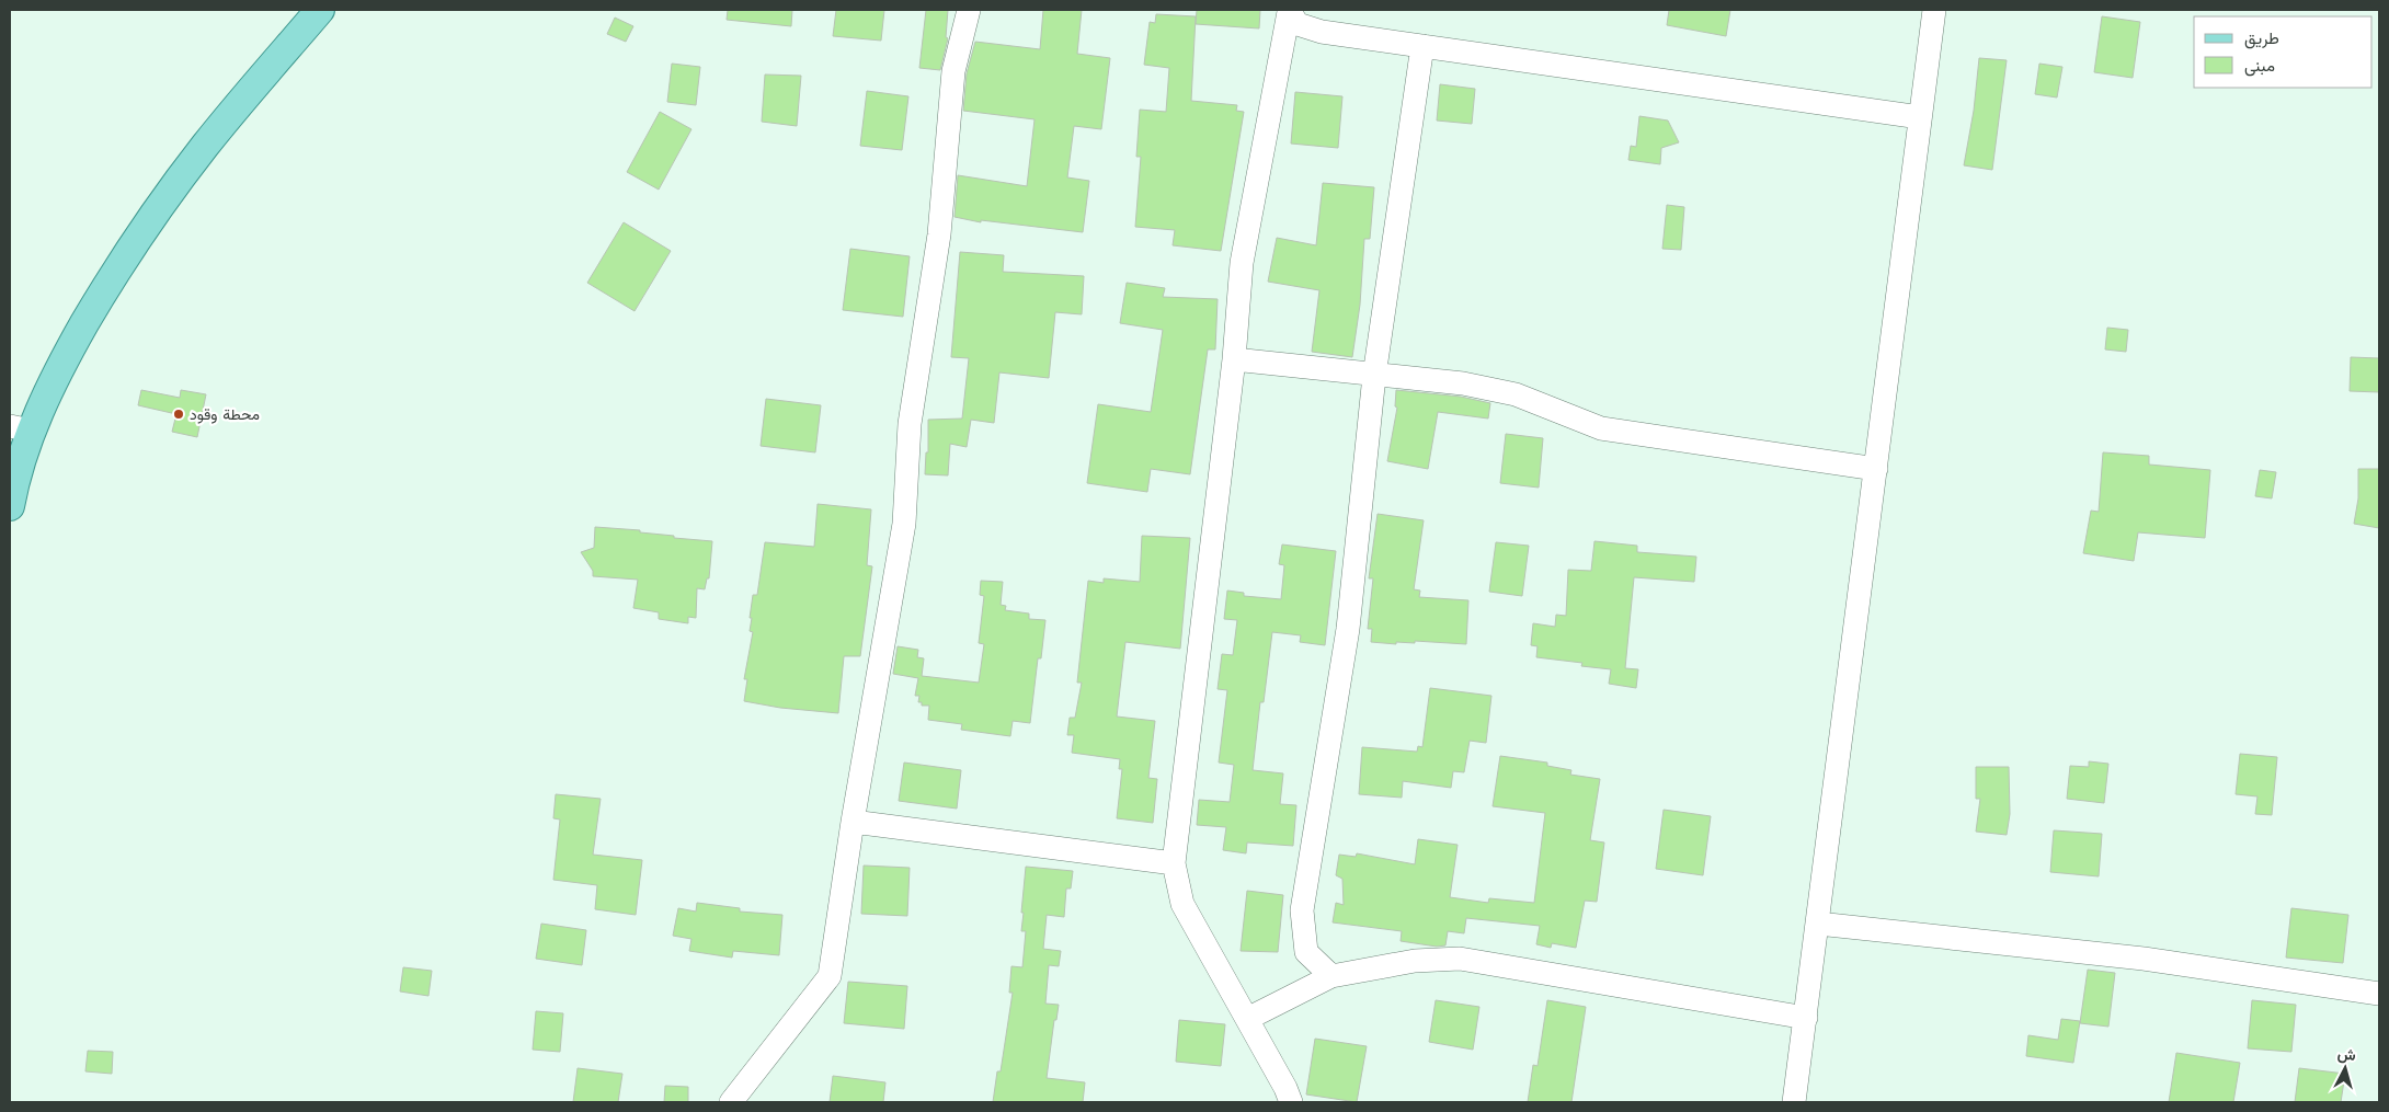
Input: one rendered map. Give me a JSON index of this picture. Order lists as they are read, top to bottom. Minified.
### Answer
{"places":["محطة وقود"],"legend":["طريق","مبنى"],"north":"top"}
